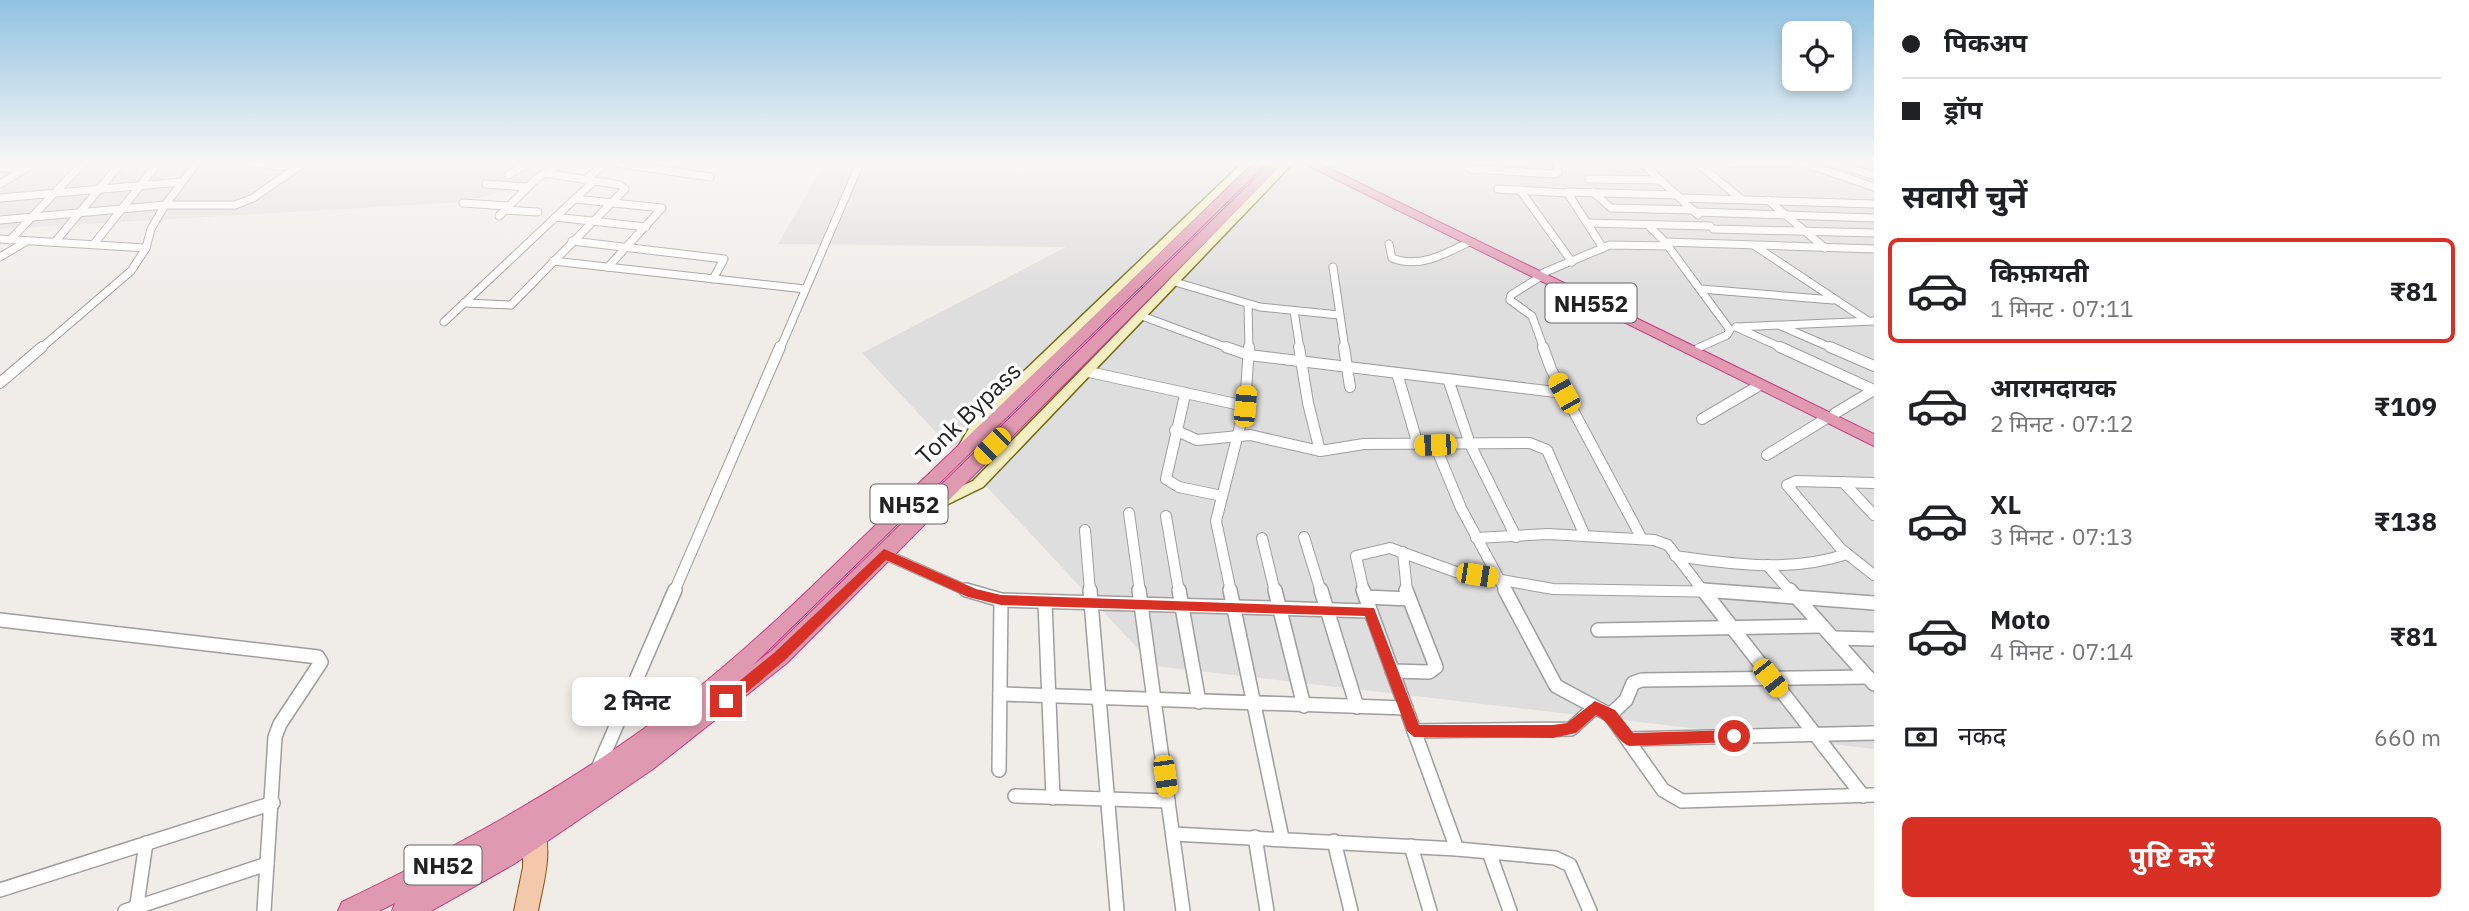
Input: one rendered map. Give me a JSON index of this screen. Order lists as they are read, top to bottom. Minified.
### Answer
{"streets":{"highway":["NH552","Tonk Bypass","NH52"]},"crossings":[["Tonk Bypass","NH52"]],"page":{"banner":["पिकअप","ड्रॉप"],"heading":"सवारी चुनें","list":[{"name":"किफ़ायती","note":"1 मिनट · 07:11","value":"₹81"},{"name":"आरामदायक","note":"2 मिनट · 07:12","value":"₹109"},{"name":"XL","note":"3 मिनट · 07:13","value":"₹138"},{"name":"Moto","note":"4 मिनट · 07:14","value":"₹81"}],"bubble":"2 मिनट","pay":["नकद","660 m"],"buttons":"पुष्टि करें"}}
